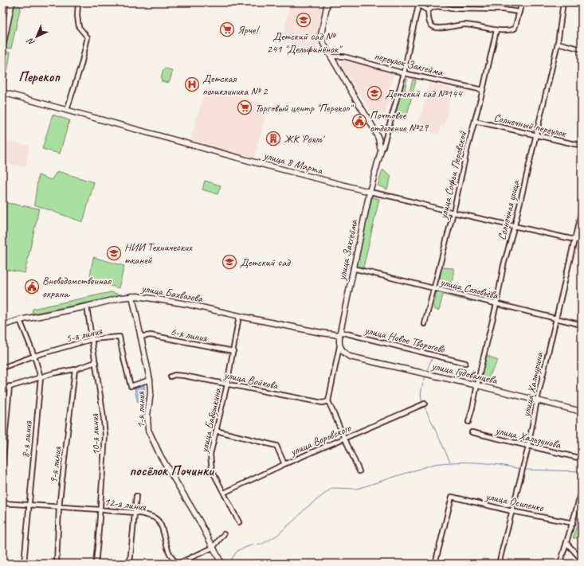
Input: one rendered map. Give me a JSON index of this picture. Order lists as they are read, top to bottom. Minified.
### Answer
{"streets":{"street":["переулок Закгейма","Солнечный переулок","улица 8 Марта","улица Софьи Перовской","Солнечная улица","улица Закгейма","улица Соловьёва","улица Бахвалова","5-я линия","6-я линия","улица Новое Творогово","улица Гудованцева","улица Войкова","улица Халтурина","1-я линия","улица Бабушкина","10-я линия","улица Хальзунова","8-я линия","улица Воровского","9-я линия","улица Осипенко","12-я линия"]},"crossings":[["переулок Закгейма","улица Софьи Перовской"],["переулок Закгейма","улица Закгейма"],["Солнечный переулок","улица Софьи Перовской"],["Солнечный переулок","Солнечная улица"],["улица 8 Марта","улица Софьи Перовской"],["улица 8 Марта","Солнечная улица"],["улица 8 Марта","улица Закгейма"],["улица 8 Марта","улица Халтурина"],["улица Софьи Перовской","улица Соловьёва"],["Солнечная улица","улица Соловьёва"],["Солнечная улица","улица Гудованцева"],["улица Закгейма","улица Соловьёва"],["улица Закгейма","улица Бахвалова"],["улица Закгейма","улица Новое Творогово"],["улица Закгейма","улица Гудованцева"],["улица Соловьёва","улица Халтурина"],["улица Бахвалова","улица Новое Творогово"],["улица Бахвалова","1-я линия"],["улица Бахвалова","улица Бабушкина"],["улица Бахвалова","10-я линия"],["улица Бахвалова","8-я линия"],["5-я линия","1-я линия"],["5-я линия","10-я линия"],["5-я линия","8-я линия"],["6-я линия","1-я линия"],["6-я линия","улица Бабушкина"],["улица Гудованцева","улица Халтурина"],["улица Войкова","улица Бабушкина"],["улица Халтурина","улица Хальзунова"],["улица Халтурина","улица Осипенко"],["1-я линия","12-я линия"],["улица Бабушкина","улица Воровского"],["10-я линия","12-я линия"],["8-я линия","12-я линия"],["9-я линия","12-я линия"]],"districts":["Перекоп","посёлок Починки"],"places":{"school or university":["Детский сад № 241 \"Дельфинёнок\"","Детский сад №144","НИИ Технических тканей","Детский сад"],"supermarket":["Ярче!","Торговый центр \"Перекоп\""],"hospital":["Детская поликлиника № 2"],"public building":["Почтовое отделение №29","Вневедомственная охрана."],"building":["ЖК 'Рояль'"]},"north":"bottom left"}
